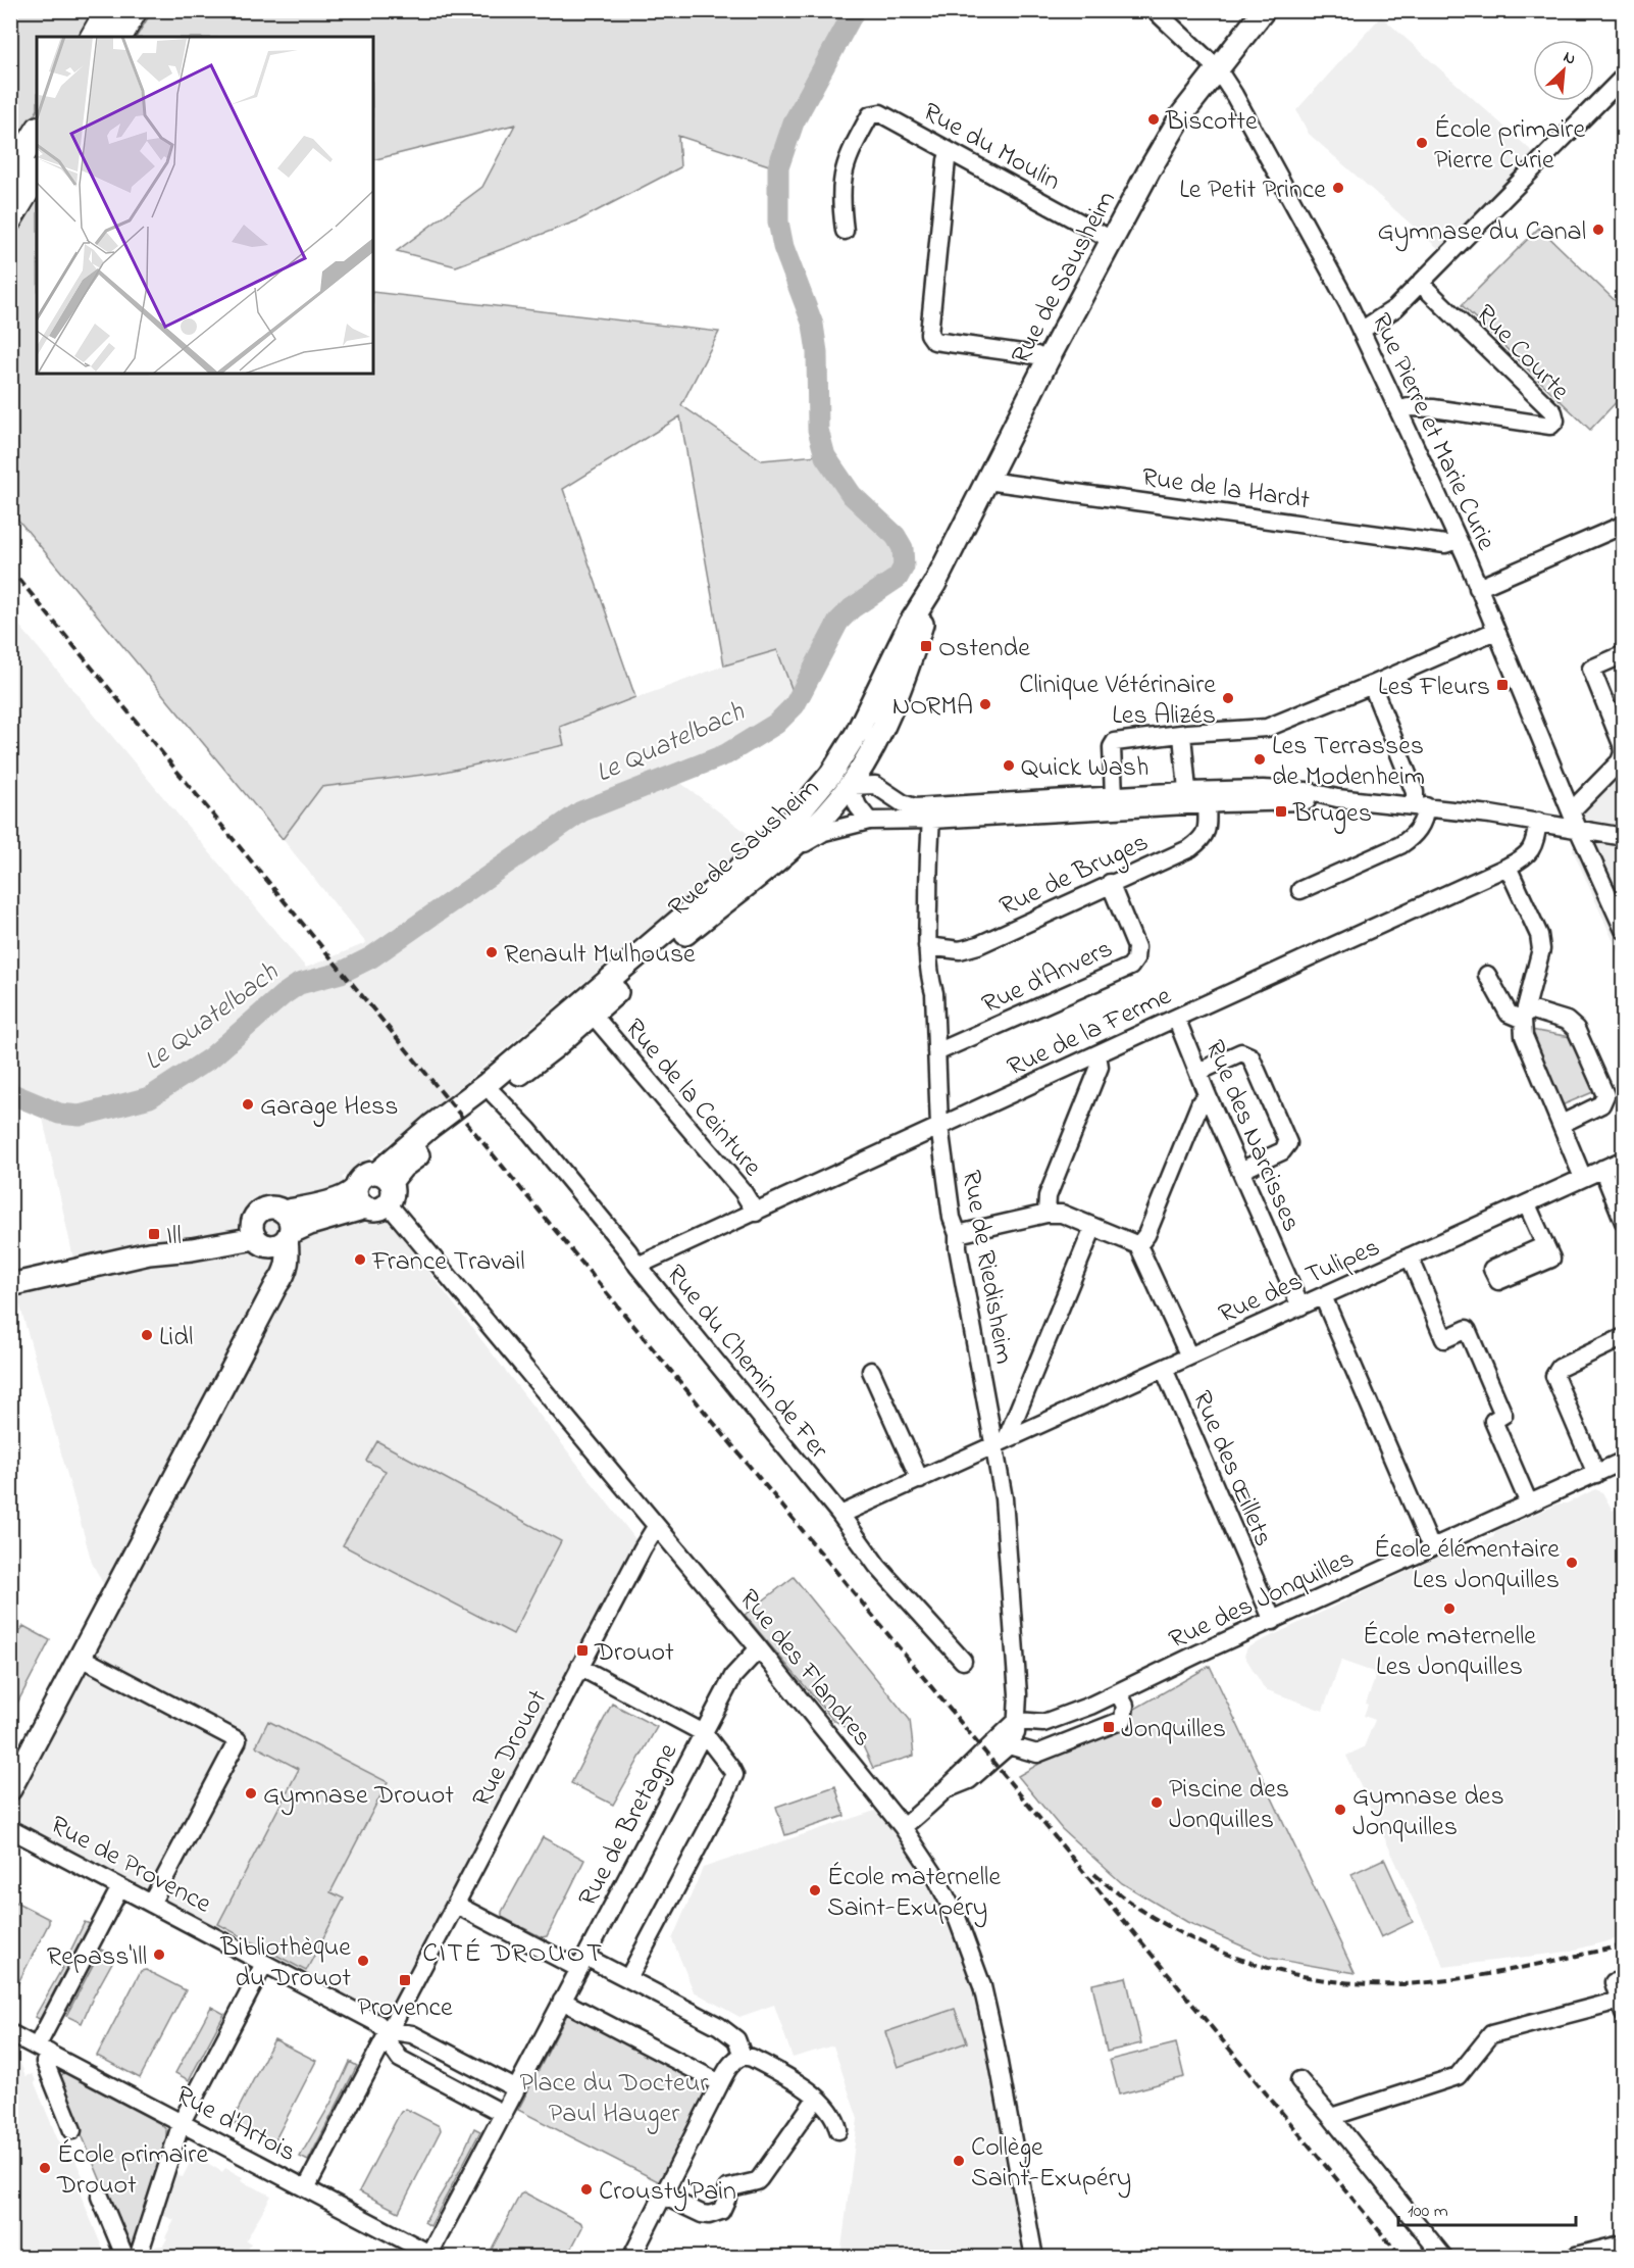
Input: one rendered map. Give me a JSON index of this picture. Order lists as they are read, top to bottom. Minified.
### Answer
{"streets":{"main road":["Rue de Sausheim"],"street":["Rue du Moulin","Rue Courte","Rue Pierre et Marie Curie","Rue de la Hardt","Rue de Bruges","Rue d'Anvers","Rue de la Ferme","Rue de la Ceinture","Rue des Narcisses","Rue de Riedisheim","Rue des Tulipes","Rue du Chemin de Fer","Rue des Œillets","Rue des Jonquilles","Rue des Flandres","Rue Drouot","Rue de Bretagne","Rue de Provence","Rue d'Artois"]},"crossings":[["Rue du Moulin","Rue de Sausheim"],["Rue de Sausheim","Rue Pierre et Marie Curie"],["Rue de Sausheim","Rue de la Hardt"],["Rue de Sausheim","Rue de la Ceinture"],["Rue de Sausheim","Rue du Chemin de Fer"],["Rue de Sausheim","Rue des Flandres"],["Rue Courte","Rue Pierre et Marie Curie"],["Rue Pierre et Marie Curie","Rue de la Hardt"],["Rue de Bruges","Rue d'Anvers"],["Rue de Bruges","Rue de Riedisheim"],["Rue d'Anvers","Rue de Riedisheim"],["Rue de la Ferme","Rue de la Ceinture"],["Rue de la Ferme","Rue des Narcisses"],["Rue de la Ferme","Rue de Riedisheim"],["Rue de la Ferme","Rue du Chemin de Fer"],["Rue des Narcisses","Rue des Tulipes"],["Rue de Riedisheim","Rue des Tulipes"],["Rue de Riedisheim","Rue des Jonquilles"],["Rue des Tulipes","Rue du Chemin de Fer"],["Rue des Tulipes","Rue des Œillets"],["Rue des Œillets","Rue des Jonquilles"],["Rue des Flandres","Rue Drouot"],["Rue des Flandres","Rue de Bretagne"],["Rue Drouot","Rue de Provence"],["Rue Drouot","Rue d'Artois"],["Rue de Bretagne","Rue de Provence"],["Rue de Bretagne","Rue d'Artois"]],"districts":["CITÉ DROUOT"],"water":["Le Quatelbach"],"parks":["Place du Docteur Paul Hauger"],"places":{"other":["Biscotte","École primaire Pierre Curie","Le Petit Prince","Gymnase du Canal","Clinique Vétérinaire Les Alizés","NORMA","Les Terrasses de Modenheim","Quick Wash","Renault Mulhouse","Garage Hess","France Travail","Lidl","École élémentaire Les Jonquilles","École maternelle Les Jonquilles","Gymnase Drouot","Piscine des Jonquilles","Gymnase des Jonquilles","École maternelle Saint-Exupéry","Repass'Ill","Bibliothèque du Drouot","Collège Saint-Exupéry","École primaire Drouot","Crousty'Pain"],"transit":["Ostende","Les Fleurs","Bruges","Ill","Drouot","Jonquilles","Provence"]},"scale_bar":"100 m","north":"top right"}
